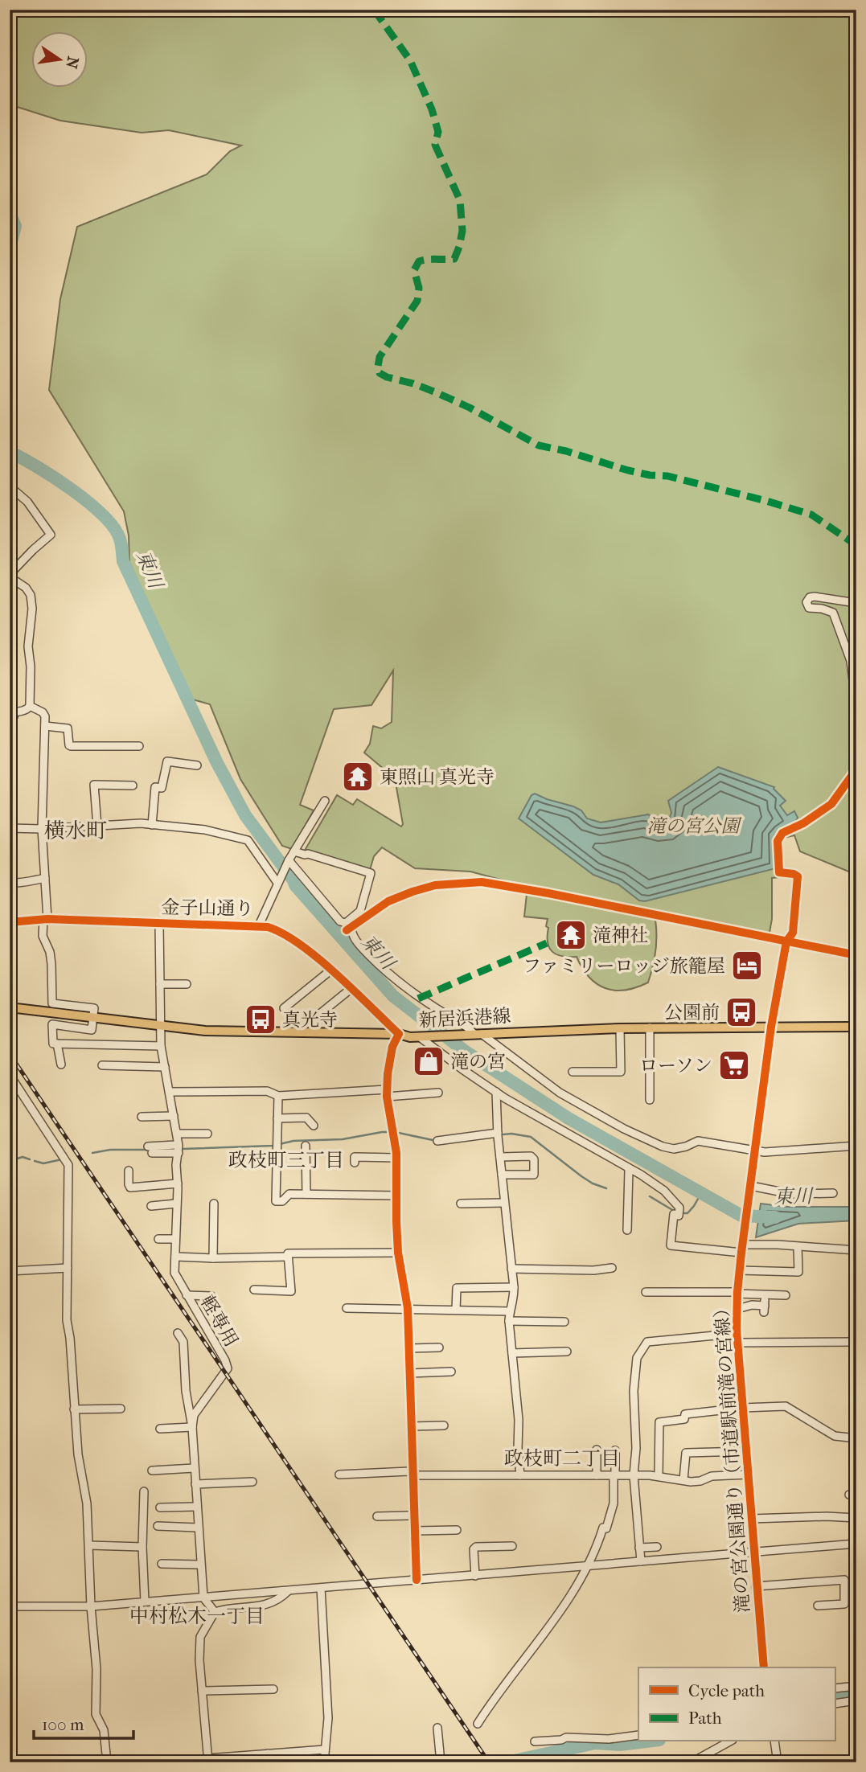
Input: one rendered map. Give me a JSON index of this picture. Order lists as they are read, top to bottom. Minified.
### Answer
{"streets":{"main road":["新居浜港線"],"street":["金子山通り","軽専用","滝の宮公園通り（市道駅前滝の宮線）"]},"crossings":[["金子山通り","新居浜港線"],["金子山通り","軽専用"],["新居浜港線","軽専用"]],"districts":["横水町","政枝町三丁目","政枝町二丁目","中村松木一丁目"],"water":["東川"],"parks":["滝の宮公園"],"places":{"temple":["東照山 真光寺","滝神社"],"hotel":["ファミリーロッジ旅籠屋"],"bus stop":["公園前","真光寺"],"shop":["滝の宮"],"supermarket":["ローソン"]},"legend":["Cycle path","Path"],"scale_bar":"100 m","north":"right"}
